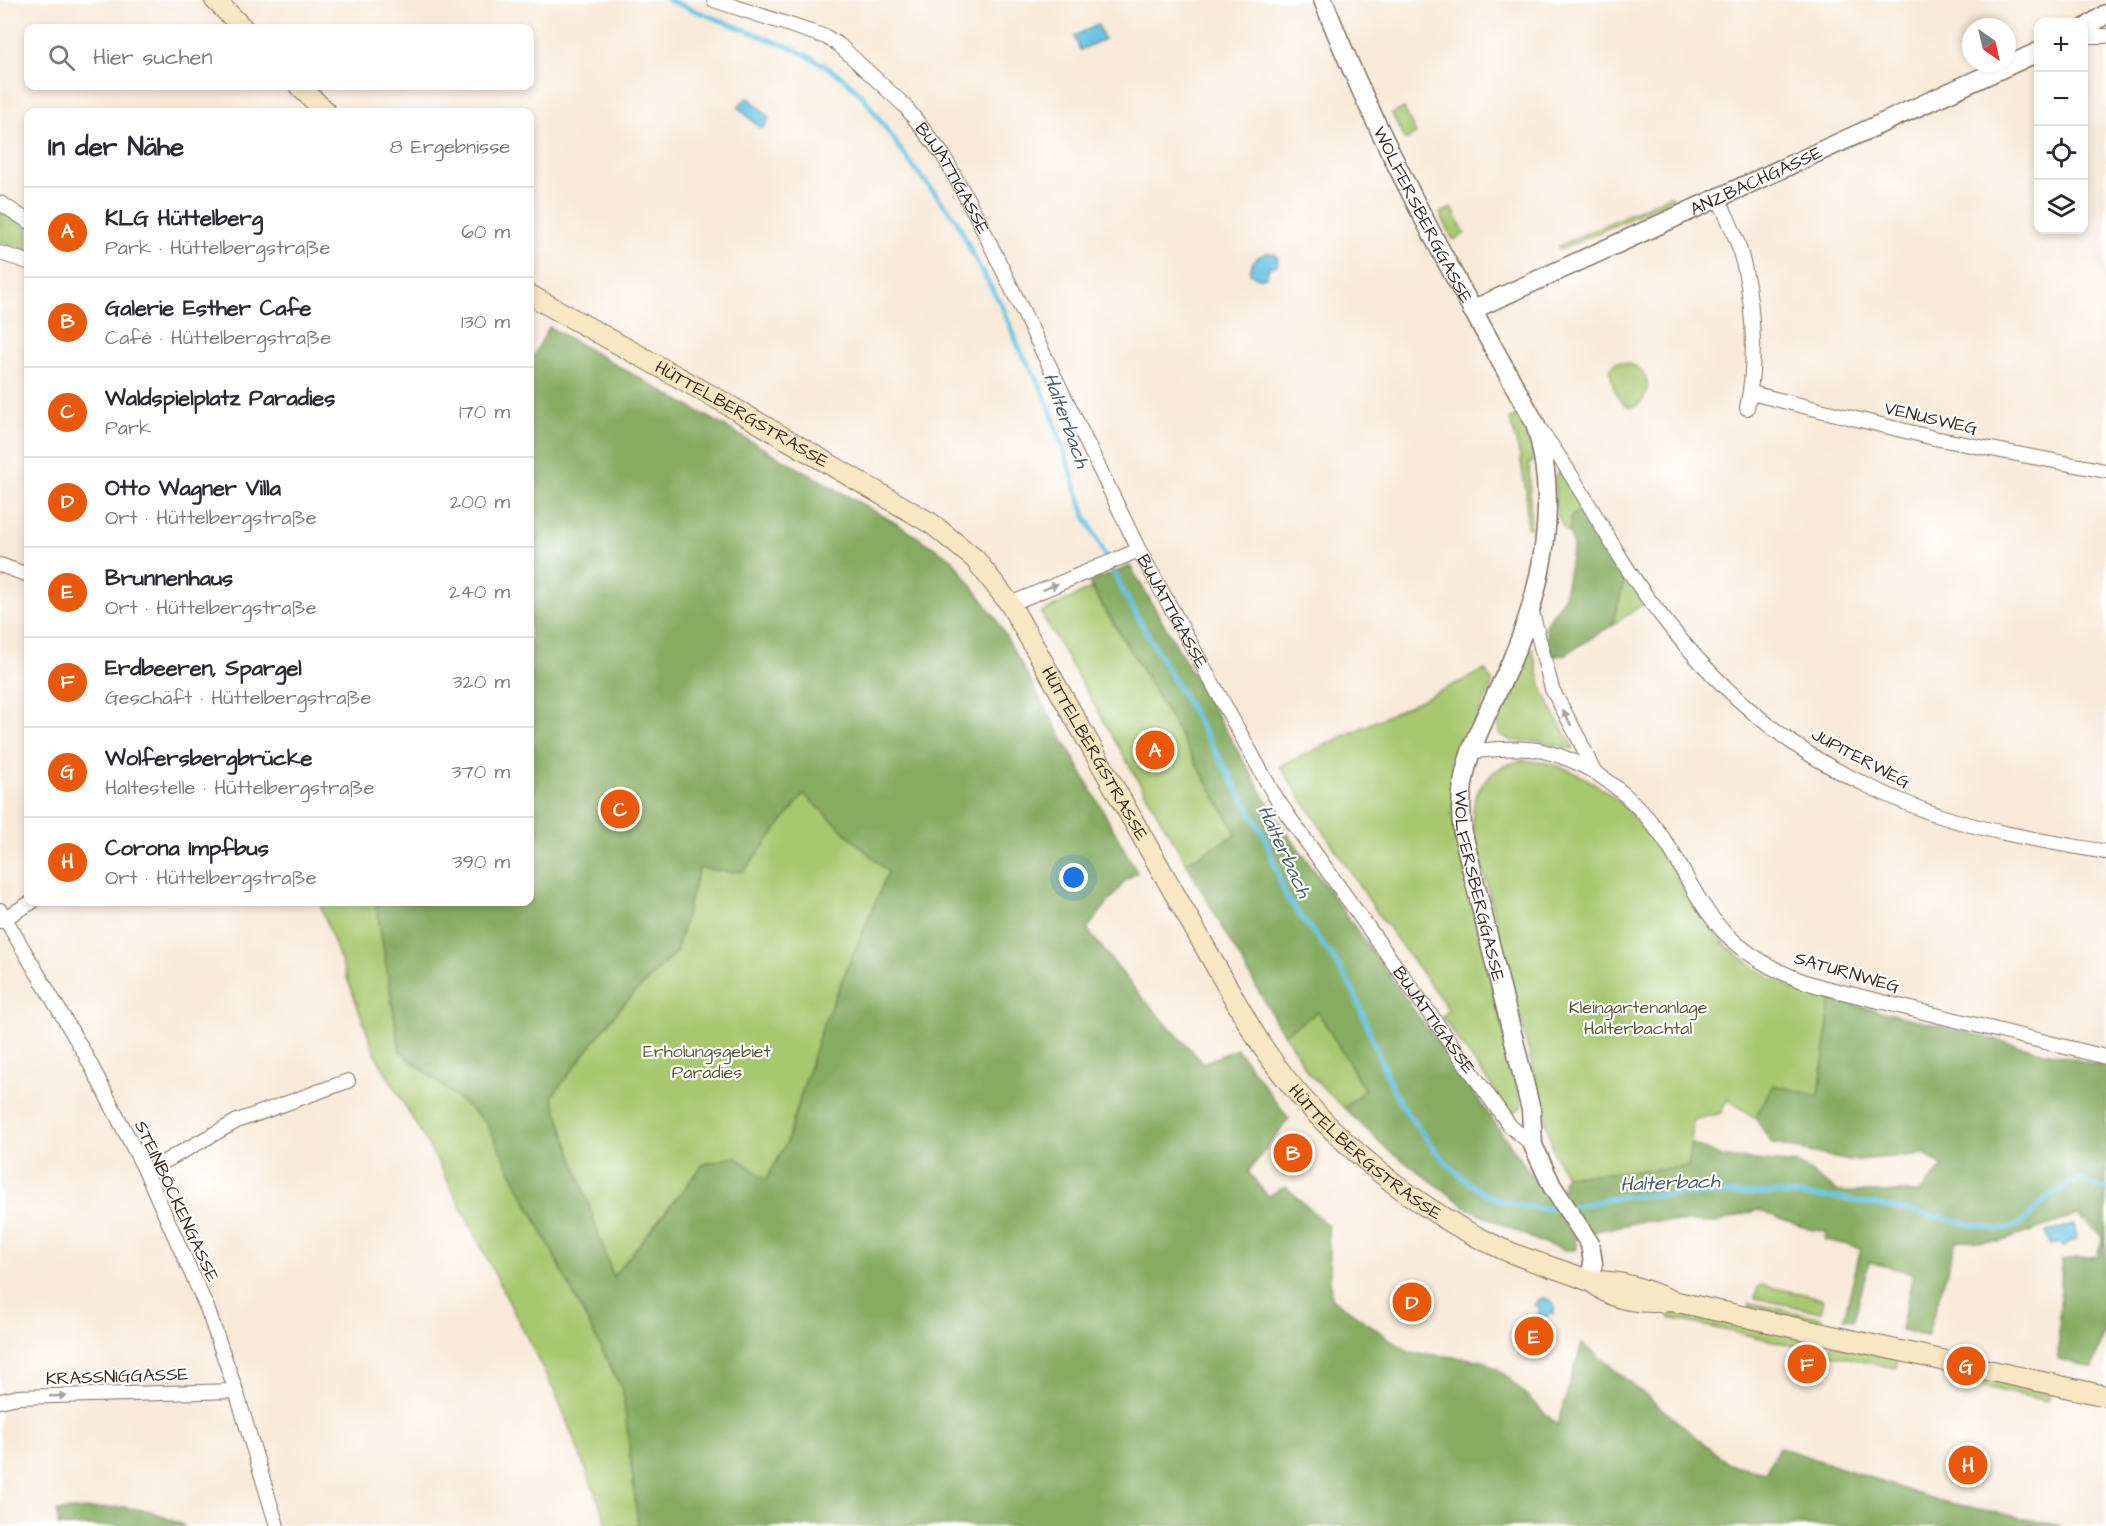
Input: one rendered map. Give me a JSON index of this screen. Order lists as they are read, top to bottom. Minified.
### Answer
{"streets":{"main road":["HÜTTELBERGSTRASSE"],"street":["BUJATTIGASSE","ANZBACHGASSE","WOLFERSBERGGASSE","VENUSWEG","JUPITERWEG","SATURNWEG","STEINBÖCKENGASSE","KRASSNIGGASSE"]},"crossings":[["BUJATTIGASSE","WOLFERSBERGGASSE"],["BUJATTIGASSE","HÜTTELBERGSTRASSE"],["ANZBACHGASSE","WOLFERSBERGGASSE"],["WOLFERSBERGGASSE","JUPITERWEG"],["WOLFERSBERGGASSE","SATURNWEG"],["STEINBÖCKENGASSE","KRASSNIGGASSE"]],"one_way":["KRASSNIGGASSE"],"water":["Halterbach"],"parks":["Kleingartenanlage Halterbachtal","Erholungsgebiet Paradies"],"north":"bottom right","page":{"map_buttons":["+","−"],"search":"Hier suchen","heading":["In der Nähe","8 Ergebnisse"],"list":[{"mark":"A","name":"KLG Hüttelberg","note":"Park · Hüttelbergstraße","value":"60 m"},{"mark":"B","name":"Galerie Esther Cafe","note":"Café · Hüttelbergstraße","value":"130 m"},{"mark":"C","name":"Waldspielplatz Paradies","note":"Park","value":"170 m"},{"mark":"D","name":"Otto Wagner Villa","note":"Ort · Hüttelbergstraße","value":"200 m"},{"mark":"E","name":"Brunnenhaus","note":"Ort · Hüttelbergstraße","value":"240 m"},{"mark":"F","name":"Erdbeeren, Spargel","note":"Geschäft · Hüttelbergstraße","value":"320 m"},{"mark":"G","name":"Wolfersbergbrücke","note":"Haltestelle · Hüttelbergstraße","value":"370 m"},{"mark":"H","name":"Corona Impfbus","note":"Ort · Hüttelbergstraße","value":"390 m"}],"pins":["A","C","B","D","E","F","G","H"]}}
